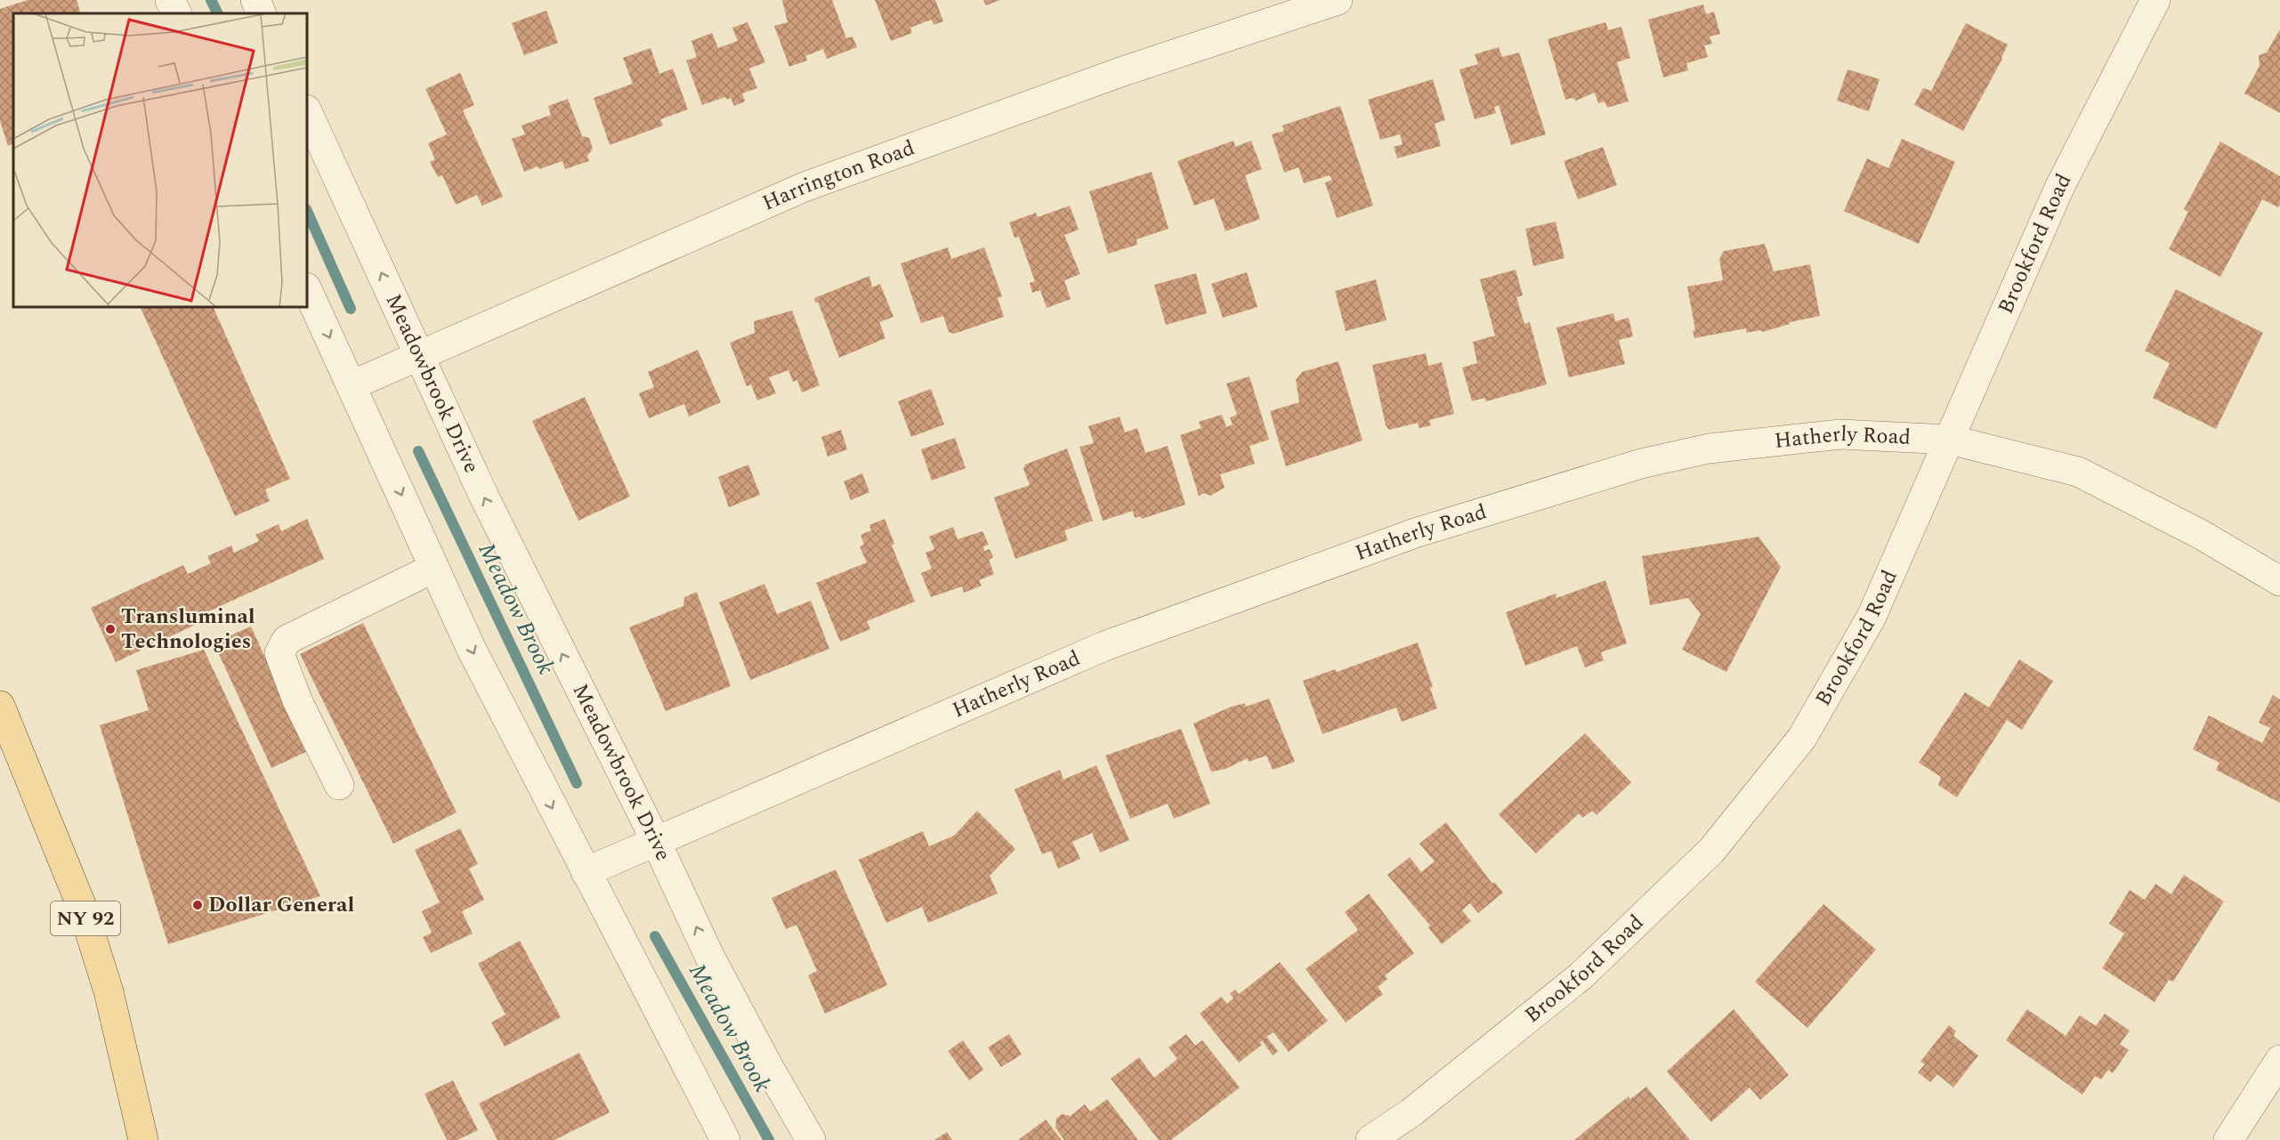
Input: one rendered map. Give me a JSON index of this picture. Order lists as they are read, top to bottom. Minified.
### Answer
{"streets":{"main road":["NY 92"],"street":["Harrington Road","Brookford Road","Meadowbrook Drive","Hatherly Road"]},"crossings":[["Harrington Road","Meadowbrook Drive"],["Brookford Road","Hatherly Road"],["Meadowbrook Drive","Hatherly Road"]],"water":["Meadow Brook"],"places":["Transluminal Technologies","Dollar General"]}
